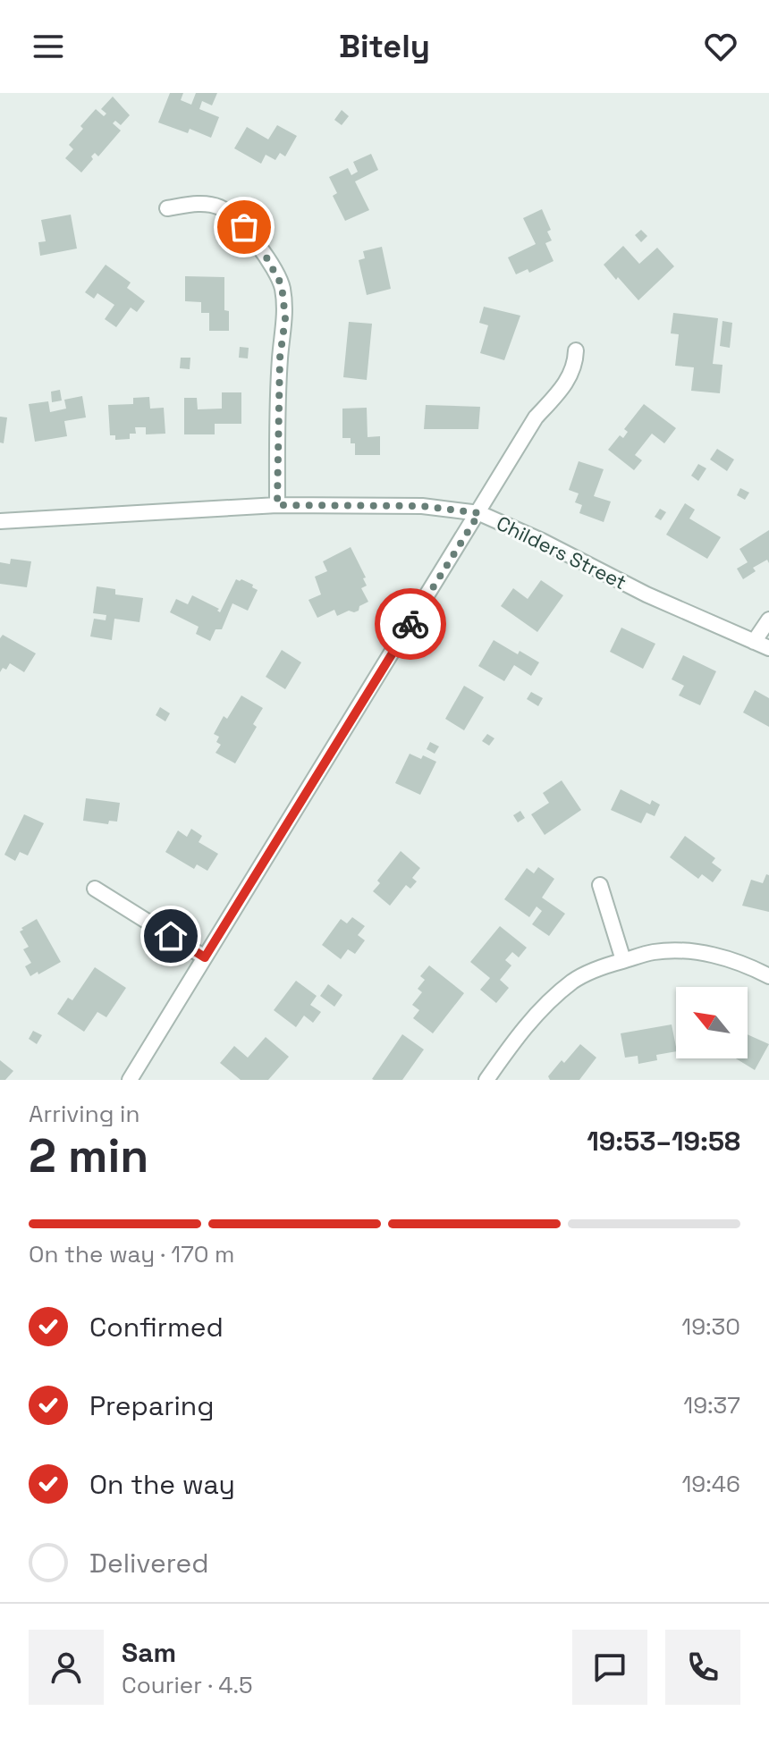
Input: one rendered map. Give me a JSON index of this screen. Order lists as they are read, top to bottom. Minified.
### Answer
{"streets":{"street":["Childers Street"]},"north":"top left","page":{"header":"Bitely","heading":["2 min","Arriving in","19:53–19:58"],"panel":["Sam","Courier · 4.5"],"bar":"On the way · 170 m","list":[["Confirmed","19:30"],["Preparing","19:37"],["On the way","19:46"],"Delivered"]}}
